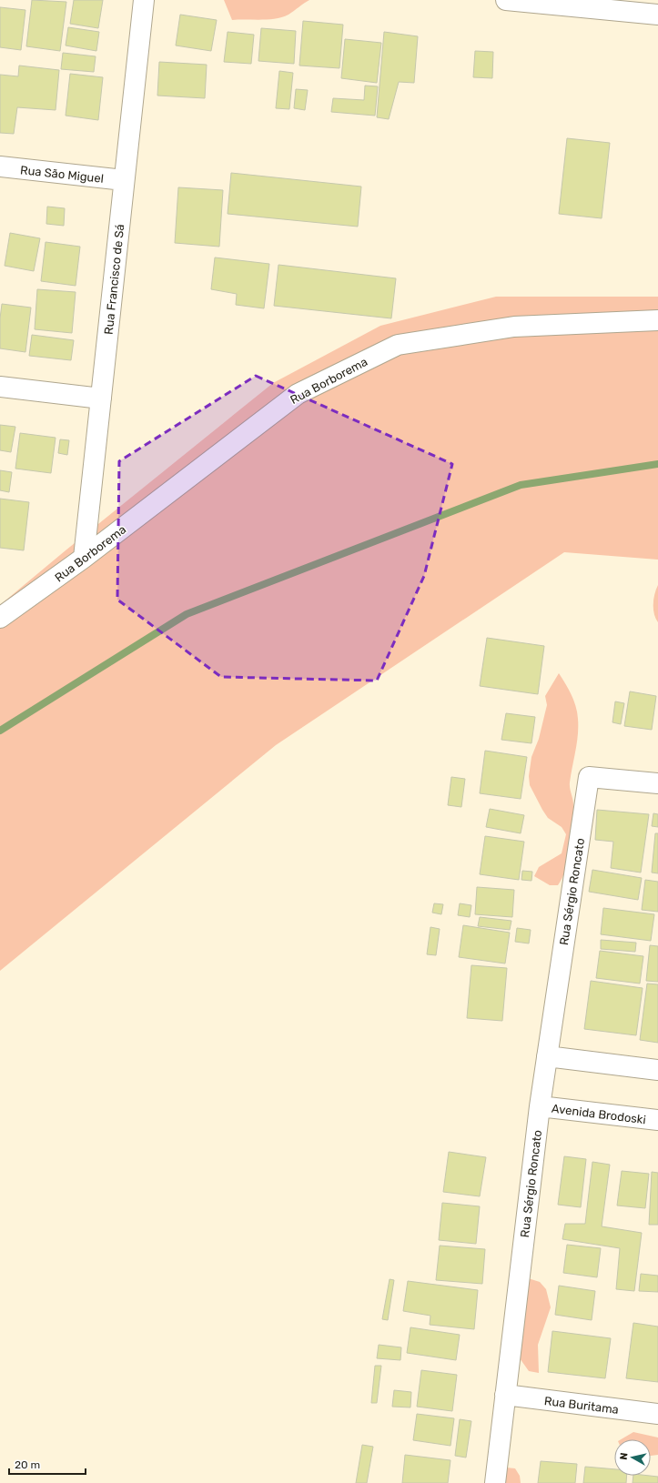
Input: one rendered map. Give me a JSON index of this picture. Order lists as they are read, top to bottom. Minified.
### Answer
{"streets":{"street":["Rua São Miguel","Rua Francisco de Sá","Rua Borborema","Rua Sérgio Roncato","Avenida Brodoski","Rua Buritama"]},"crossings":[["Rua São Miguel","Rua Francisco de Sá"],["Rua Francisco de Sá","Rua Borborema"],["Rua Sérgio Roncato","Avenida Brodoski"],["Rua Sérgio Roncato","Rua Buritama"]],"scale_bar":"20 m","north":"left"}
